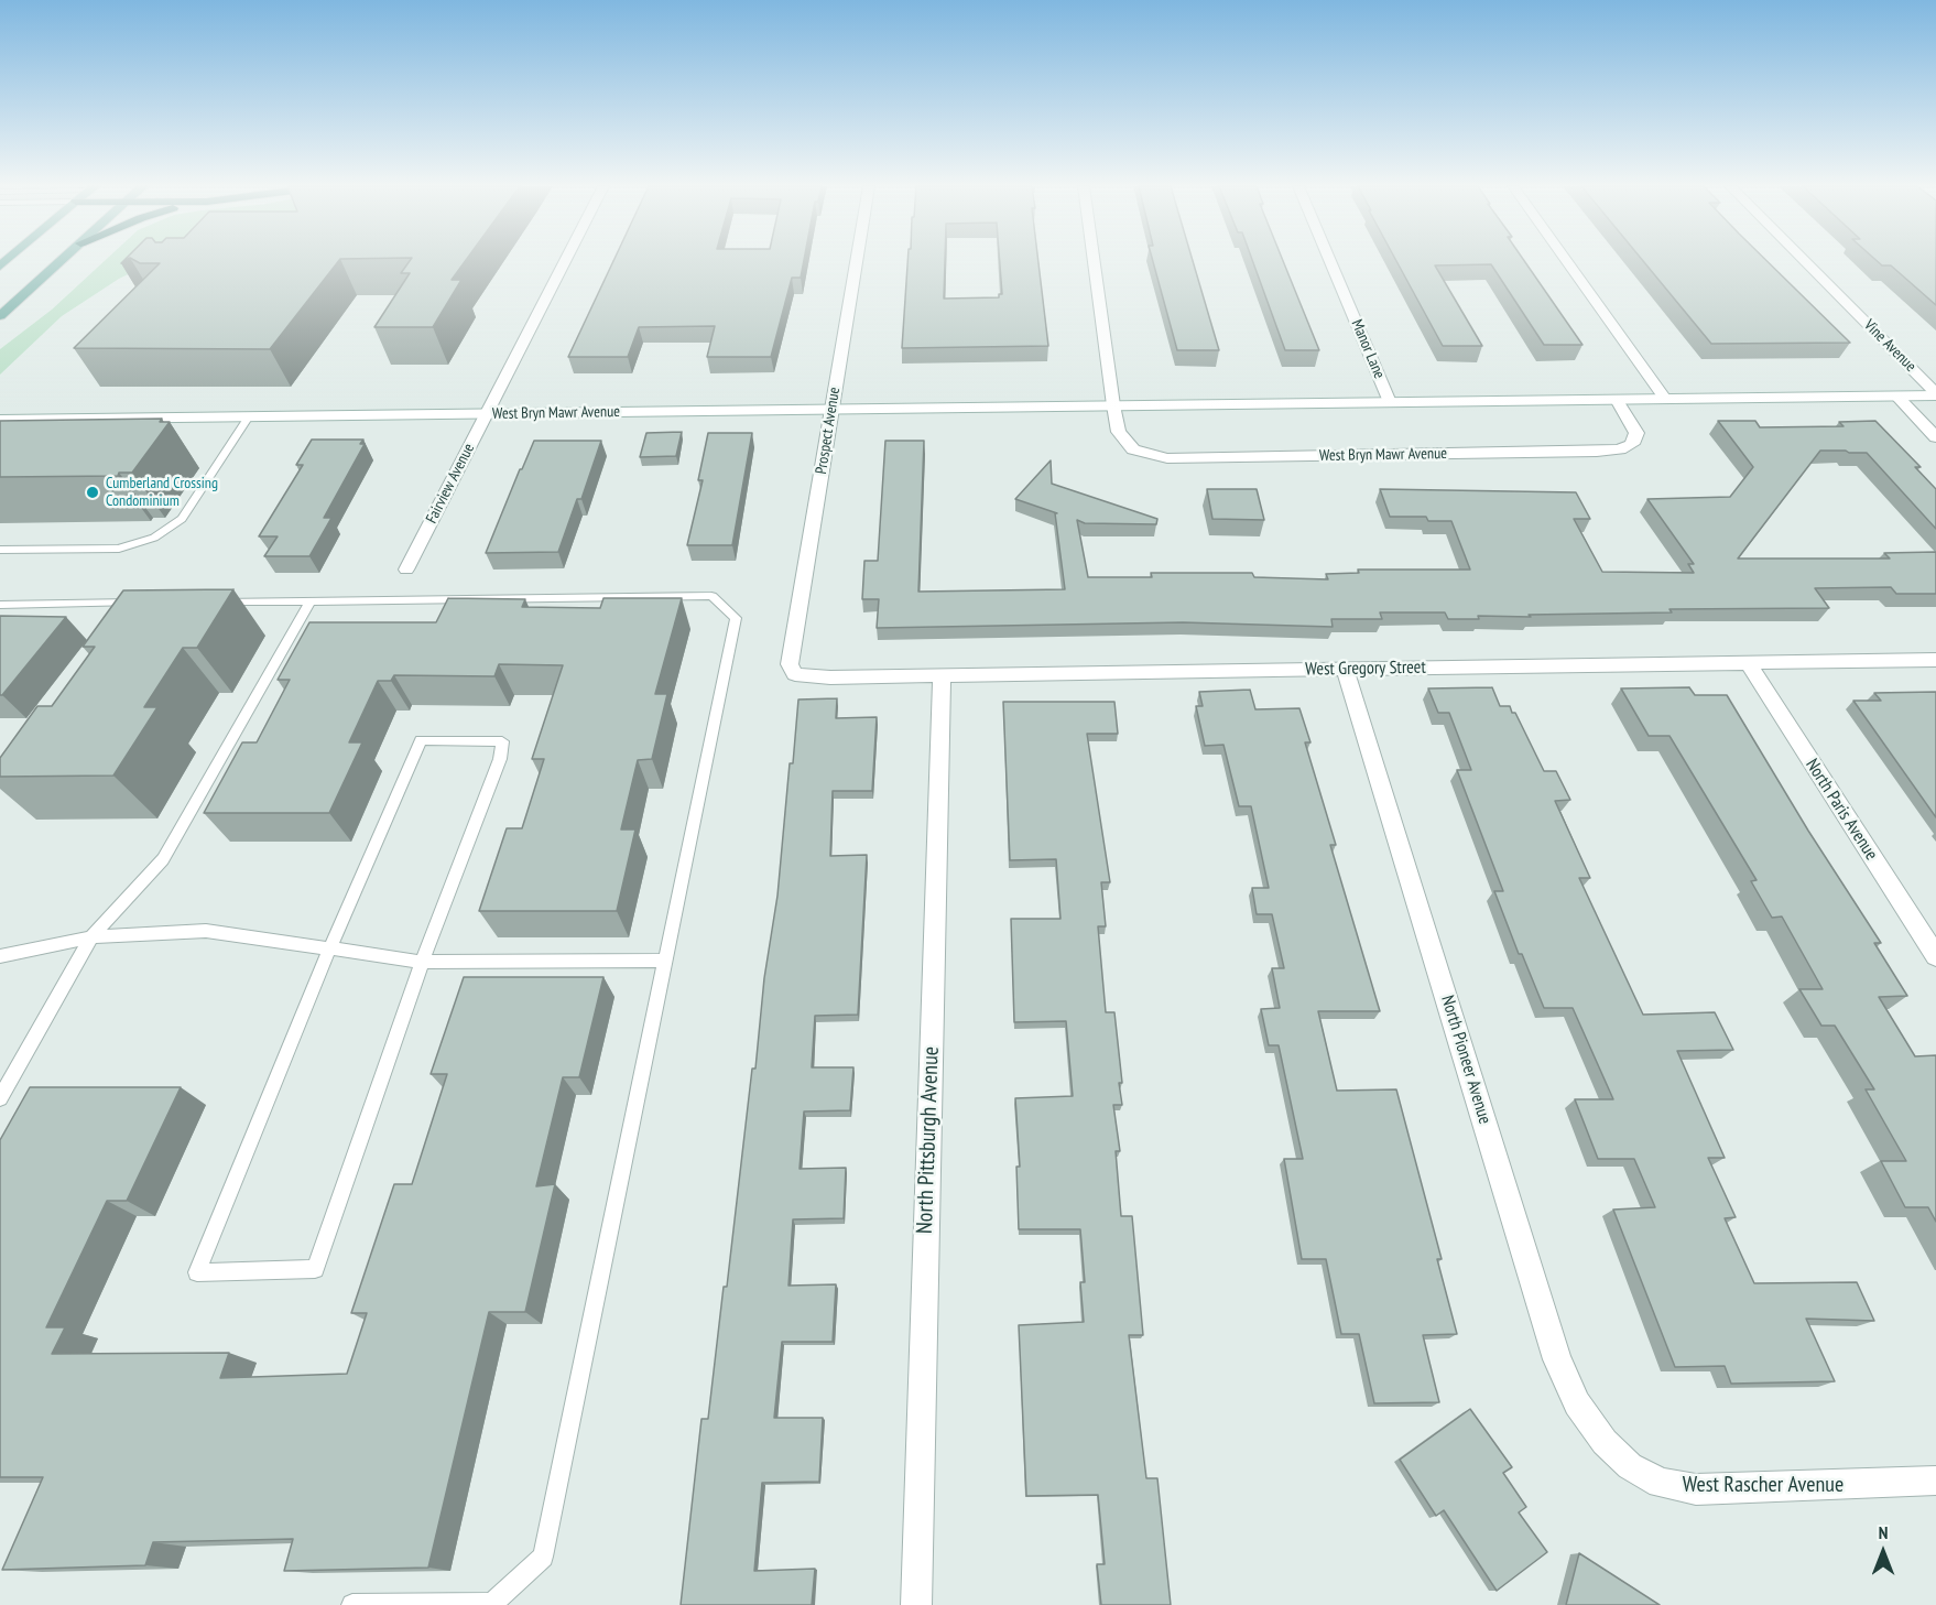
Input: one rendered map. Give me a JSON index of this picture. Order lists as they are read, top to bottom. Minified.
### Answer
{"streets":{"street":["Vine Avenue","Manor Lane","West Bryn Mawr Avenue","Prospect Avenue","Fairview Avenue","West Gregory Street","North Paris Avenue","North Pioneer Avenue","North Pittsburgh Avenue","West Rascher Avenue"]},"crossings":[["Vine Avenue","West Bryn Mawr Avenue"],["Manor Lane","West Bryn Mawr Avenue"],["West Bryn Mawr Avenue","Prospect Avenue"],["West Bryn Mawr Avenue","Fairview Avenue"],["Prospect Avenue","West Gregory Street"],["West Gregory Street","North Paris Avenue"],["West Gregory Street","North Pioneer Avenue"],["West Gregory Street","North Pittsburgh Avenue"],["North Pioneer Avenue","West Rascher Avenue"]],"places":["Cumberland Crossing Condominium"],"north":"top"}
